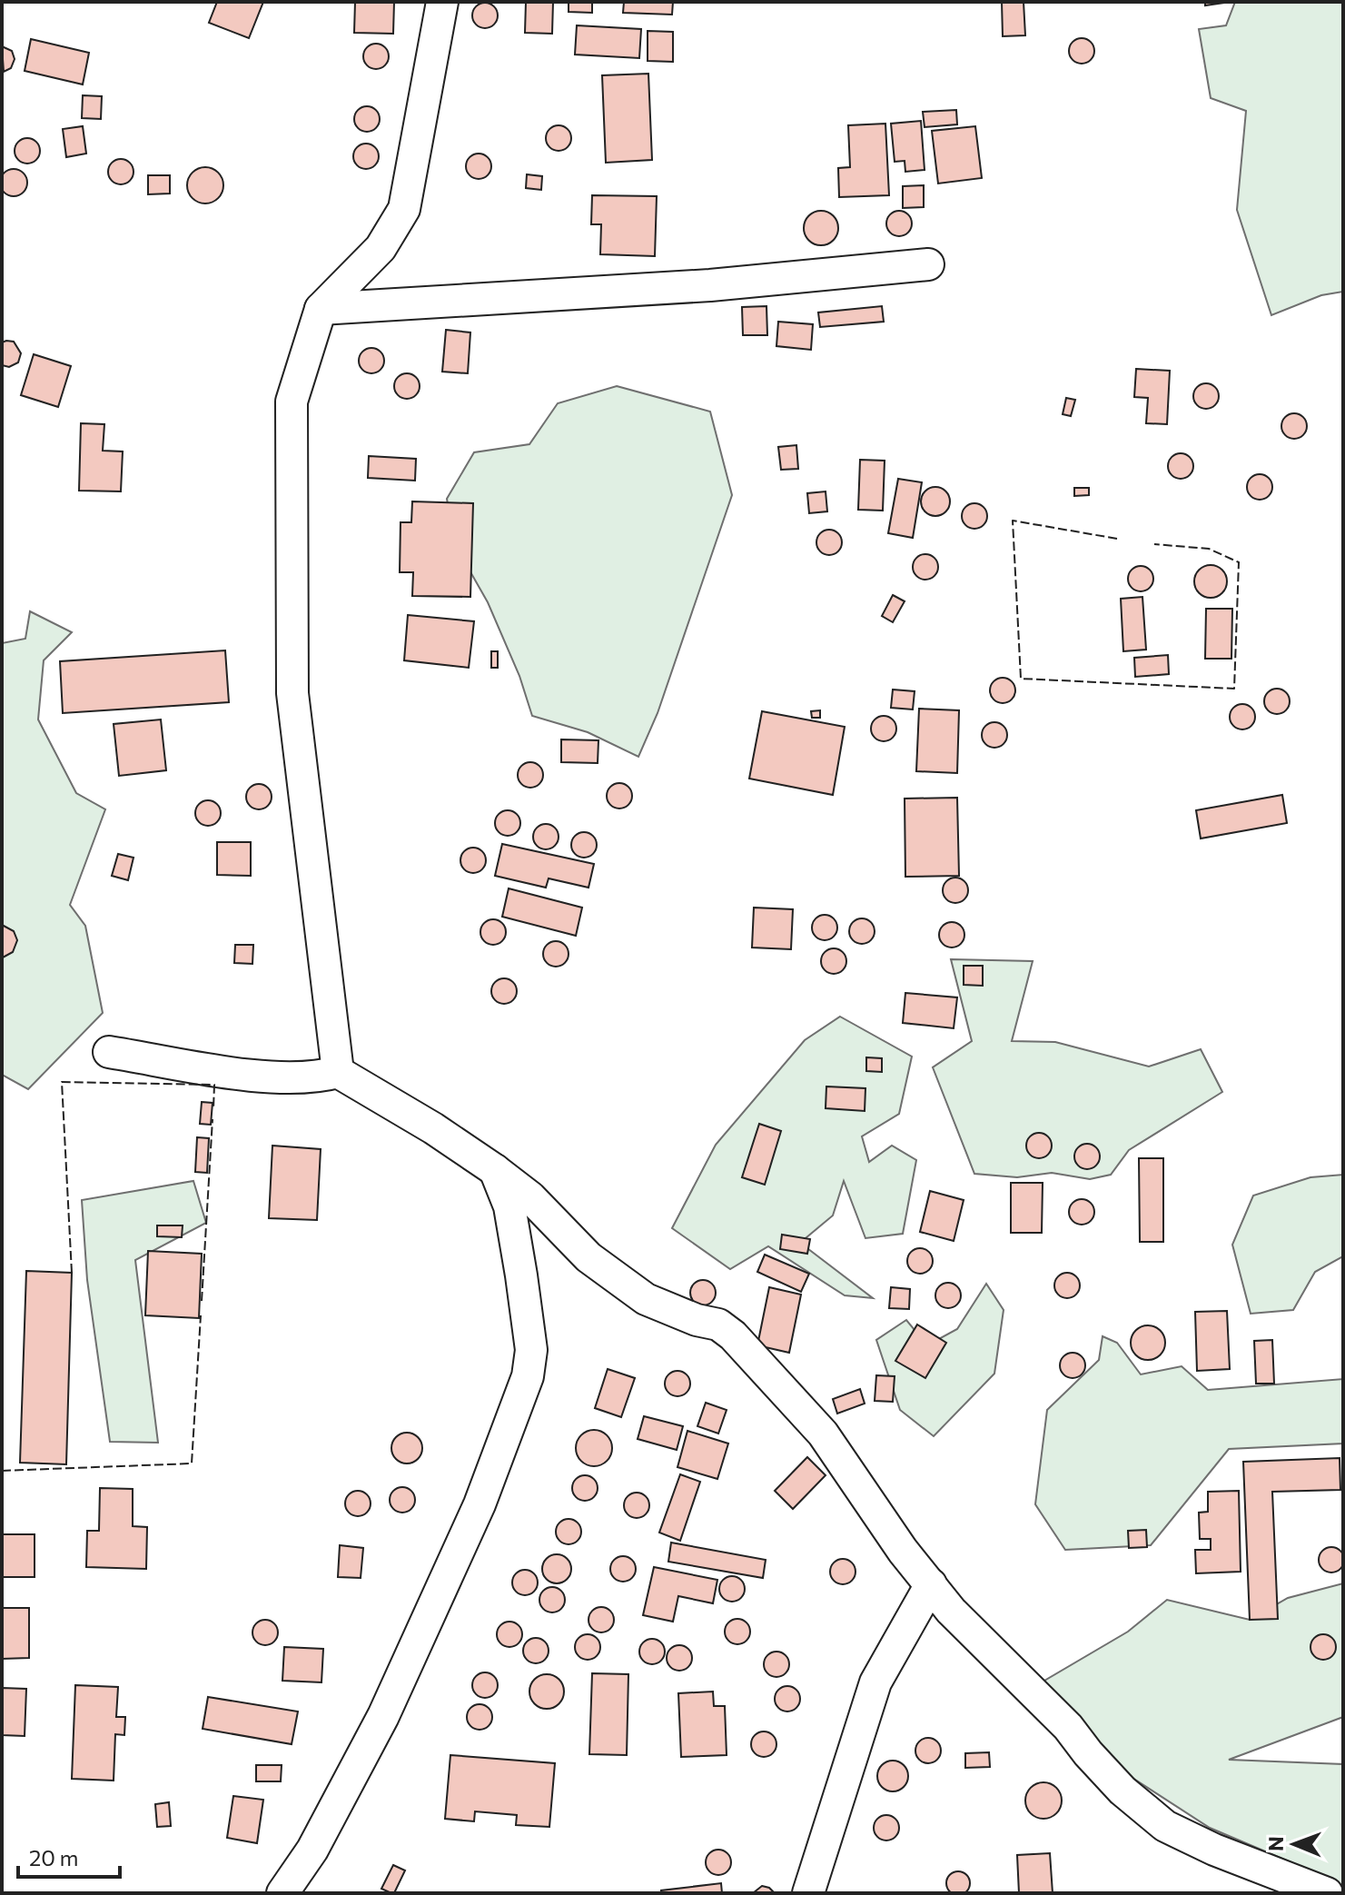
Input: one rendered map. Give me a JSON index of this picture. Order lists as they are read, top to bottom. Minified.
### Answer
{"scale_bar":"20 m","north":"left"}
